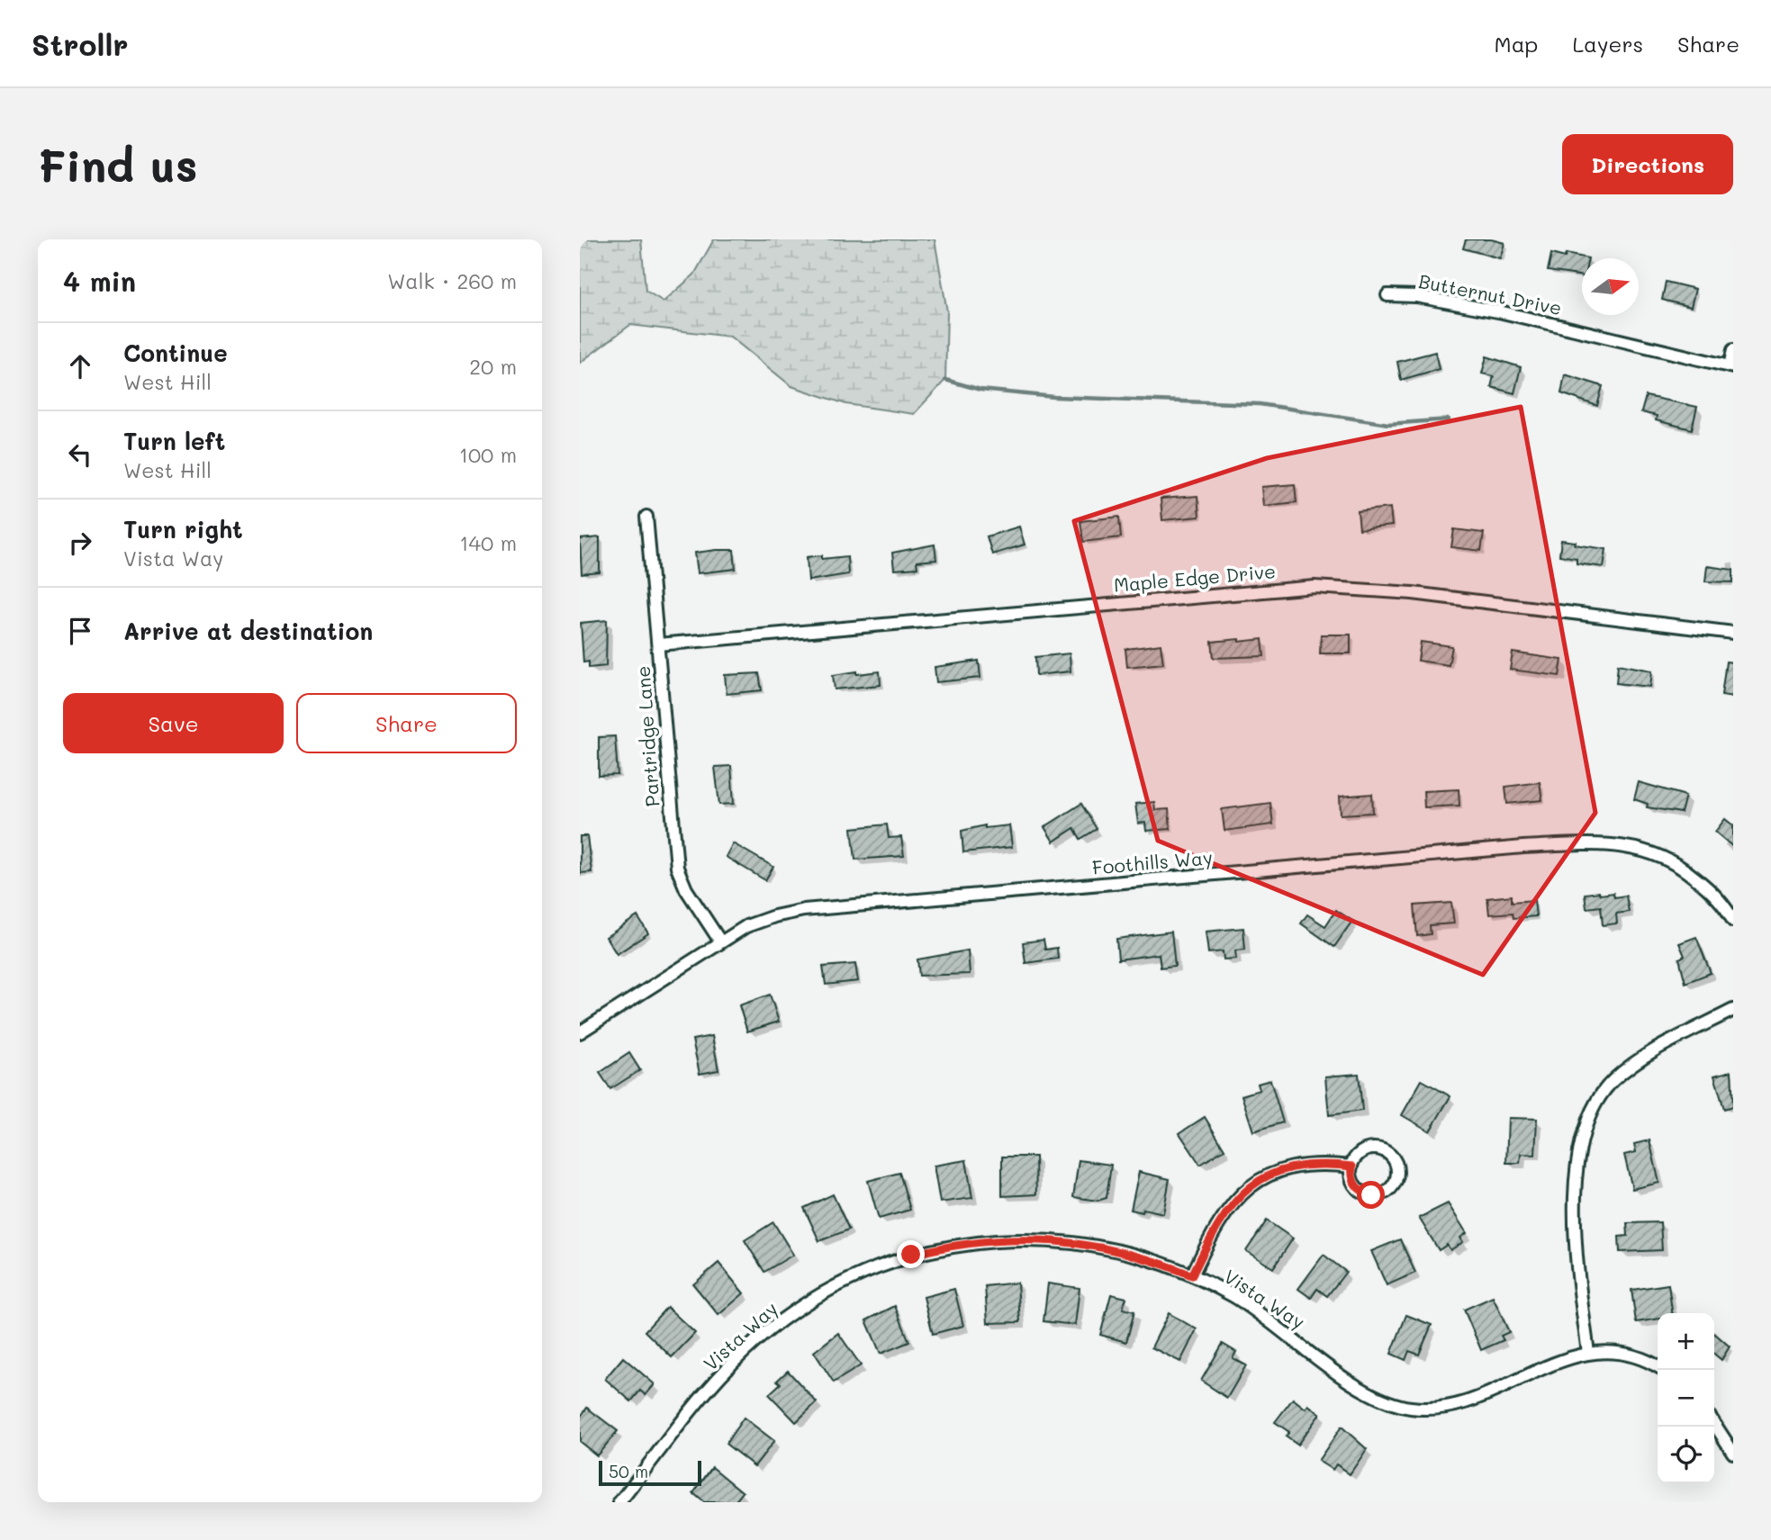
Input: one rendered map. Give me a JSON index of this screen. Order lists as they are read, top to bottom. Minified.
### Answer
{"streets":{"street":["Butternut Drive","Maple Edge Drive","Partridge Lane","Foothills Way","Vista Way"]},"crossings":[["Maple Edge Drive","Partridge Lane"],["Partridge Lane","Foothills Way"]],"scale_bar":"50 m","north":"right","page":{"header":"Strollr","nav":["Map","Layers","Share"],"buttons":["Directions",["Save","Share"]],"title":"Find us","heading":["4 min","Walk · 260 m"],"list":[["Continue","West Hill","20 m"],["Turn left","West Hill","100 m"],["Turn right","Vista Way","140 m"],"Arrive at destination"],"map_buttons":["+","−"],"scale":"50 m"}}
